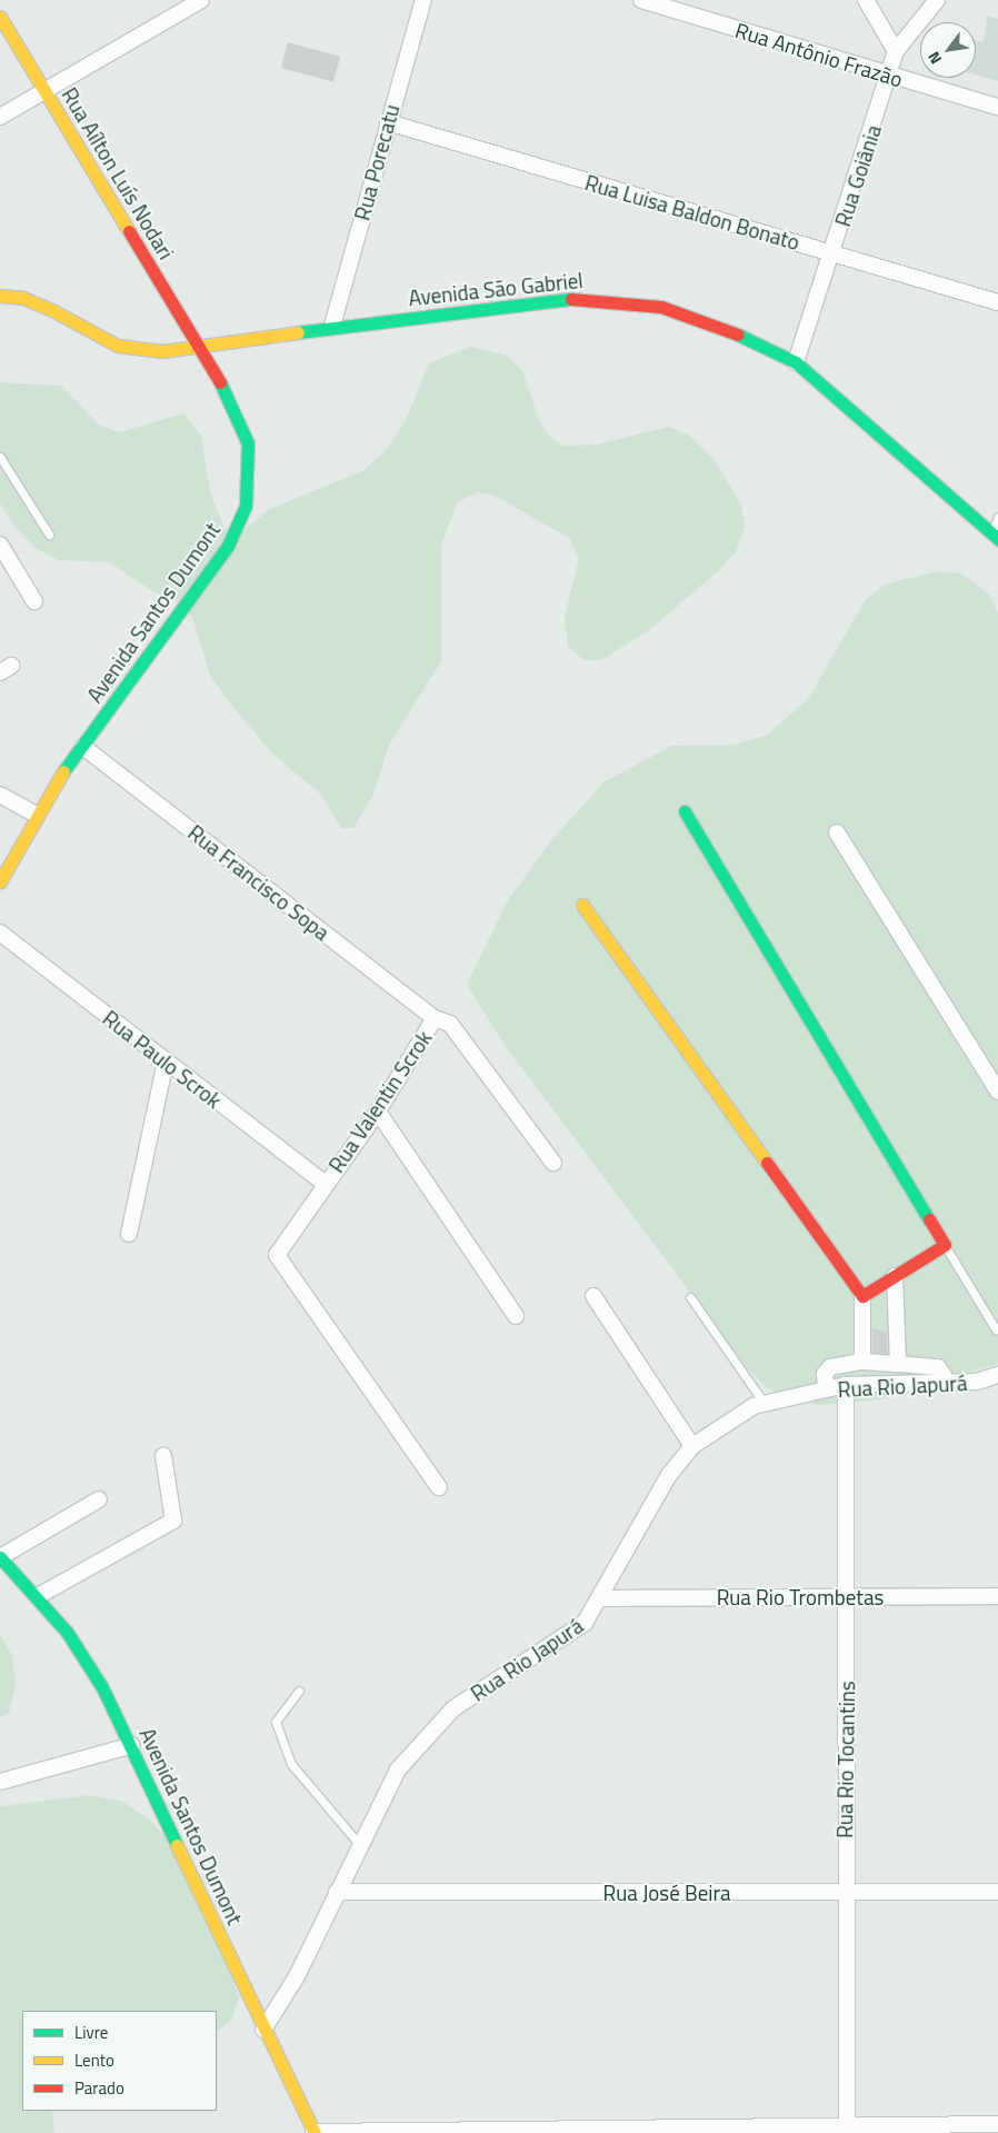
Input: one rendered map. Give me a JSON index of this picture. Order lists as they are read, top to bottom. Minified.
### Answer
{"streets":{"street":["Rua Antônio Frazão","Rua Porecatu","Rua Aílton Luís Nodari","Rua Goiânia","Rua Luisa Baldon Bonato","Avenida São Gabriel","Avenida Santos Dumont","Rua Francisco Sopa","Rua Paulo Scrok","Rua Valentin Scrok","Rua Rio Japurá","Rua Rio Trombetas","Rua Rio Tocantins","Rua José Beira"]},"crossings":[["Rua Antônio Frazão","Rua Goiânia"],["Rua Porecatu","Rua Luisa Baldon Bonato"],["Rua Porecatu","Avenida São Gabriel"],["Rua Aílton Luís Nodari","Avenida São Gabriel"],["Rua Aílton Luís Nodari","Avenida Santos Dumont"],["Rua Goiânia","Rua Luisa Baldon Bonato"],["Rua Goiânia","Avenida São Gabriel"],["Avenida São Gabriel","Avenida Santos Dumont"],["Avenida Santos Dumont","Rua Francisco Sopa"],["Avenida Santos Dumont","Rua Rio Japurá"],["Rua Francisco Sopa","Rua Valentin Scrok"],["Rua Paulo Scrok","Rua Valentin Scrok"],["Rua Rio Japurá","Rua Rio Trombetas"],["Rua Rio Japurá","Rua Rio Tocantins"],["Rua Rio Japurá","Rua José Beira"],["Rua Rio Trombetas","Rua Rio Tocantins"],["Rua Rio Tocantins","Rua José Beira"]],"legend":["Livre","Lento","Parado"],"north":"bottom left"}
